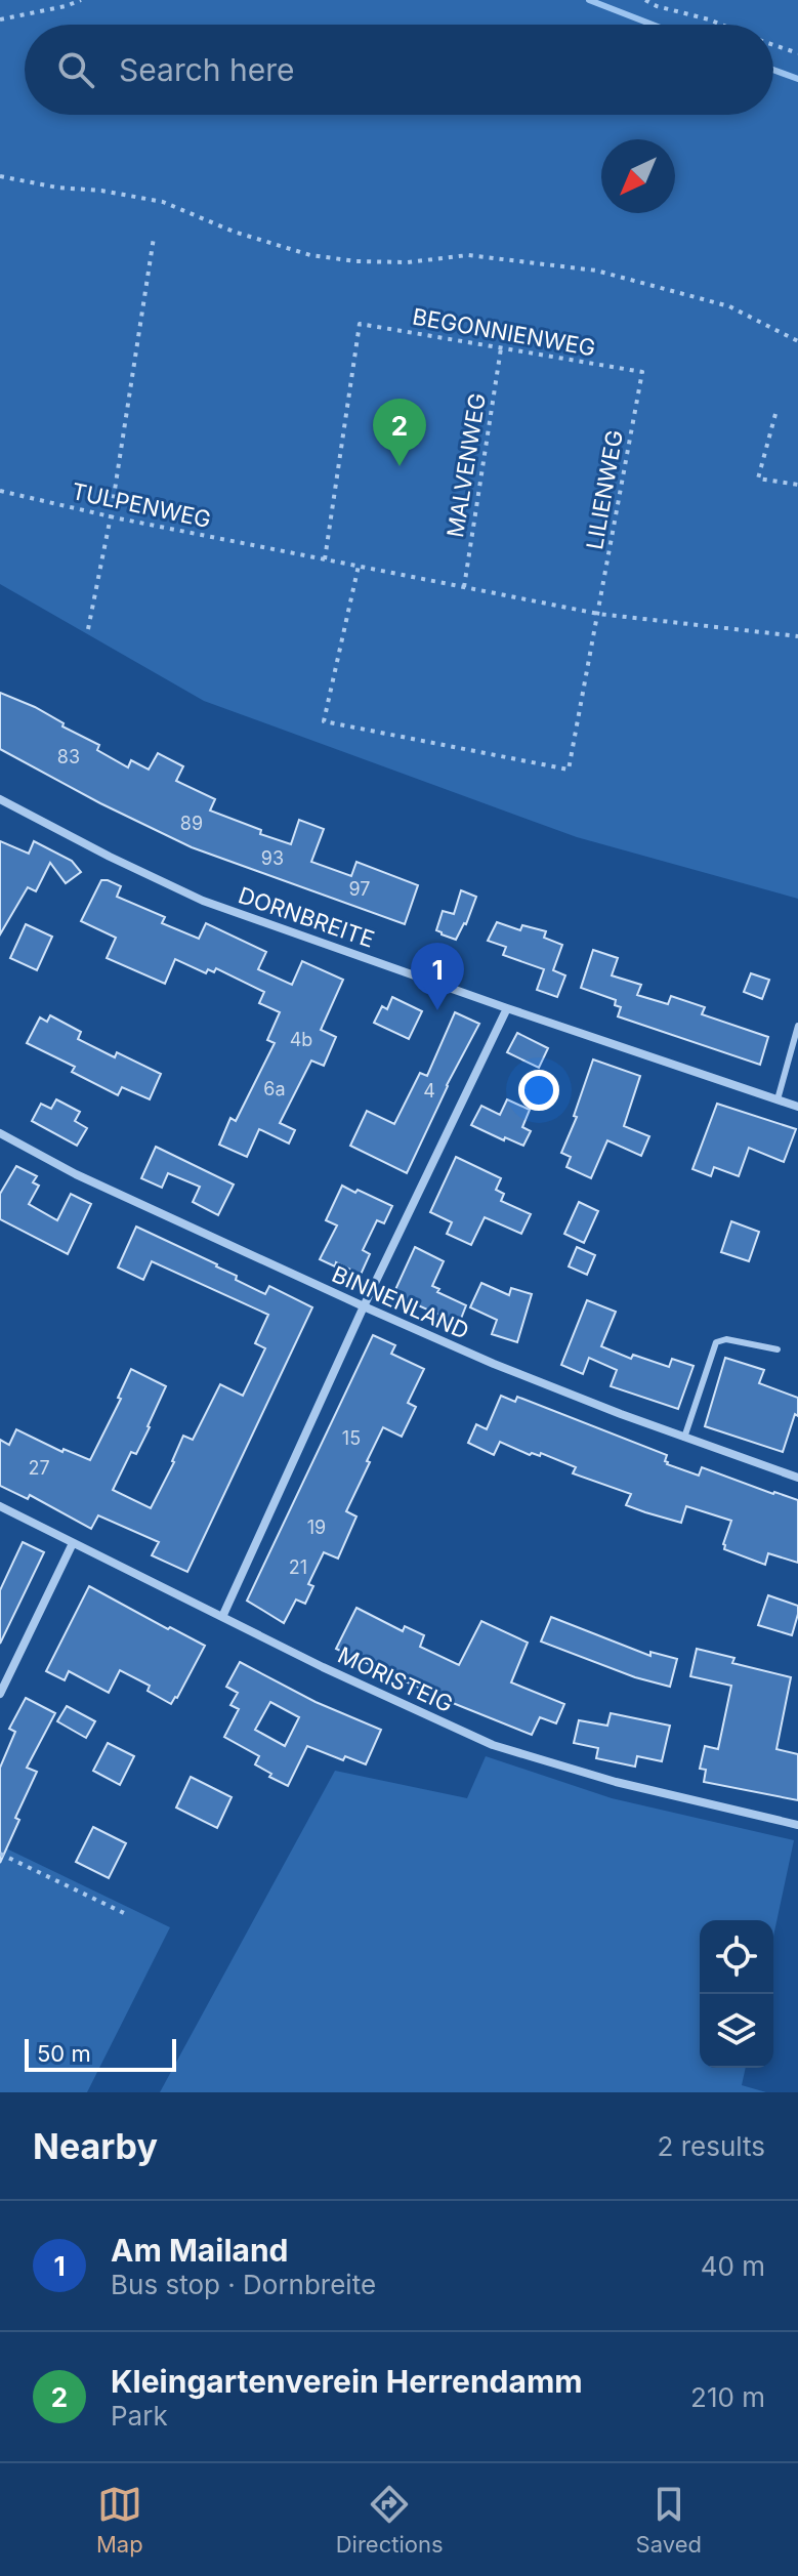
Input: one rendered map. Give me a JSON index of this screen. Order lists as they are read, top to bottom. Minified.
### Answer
{"streets":{"street":["DORNBREITE","BINNENLAND","MORISTEIG"],"path":["BEGONNIENWEG","MALVENWEG","LILIENWEG","TULPENWEG"]},"crossings":[["BEGONNIENWEG","MALVENWEG"],["BEGONNIENWEG","LILIENWEG"],["BEGONNIENWEG","TULPENWEG"],["MALVENWEG","TULPENWEG"],["LILIENWEG","TULPENWEG"]],"house_numbers":["83","89","93","97","4b","6a","4","15","27","19","21"],"scale_bar":"50 m","north":"bottom left","page":{"search":"Search here","pins":["2","1"],"scale":"50 m","heading":["Nearby","2 results"],"list":[{"mark":"1","name":"Am Mailand","note":"Bus stop · Dornbreite","value":"40 m"},{"mark":"2","name":"Kleingartenverein Herrendamm","note":"Park","value":"210 m"}],"nav":["Map","Directions","Saved"]}}
